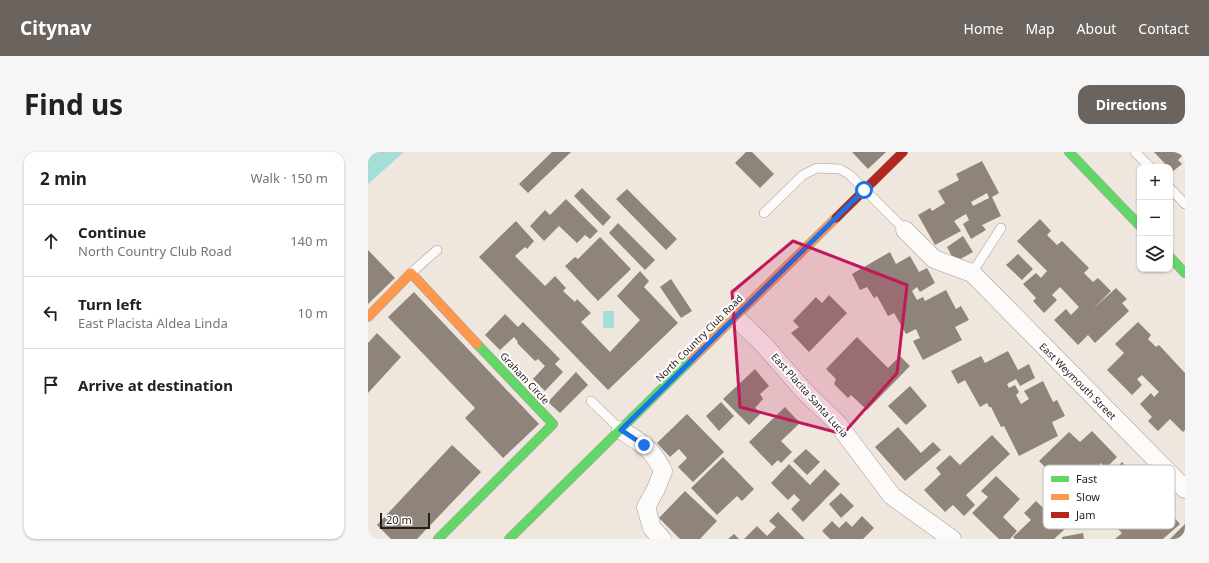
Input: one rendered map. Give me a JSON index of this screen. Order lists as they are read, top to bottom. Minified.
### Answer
{"streets":{"street":["North Country Club Road","Graham Circle","East Weymouth Street","East Placita Santa Lucia"]},"crossings":[["North Country Club Road","East Weymouth Street"],["North Country Club Road","East Placita Santa Lucia"]],"legend":["Fast","Slow","Jam"],"scale_bar":"20 m","page":{"header":"Citynav","nav":["Home","Map","About","Contact"],"title":"Find us","buttons":"Directions","heading":["2 min","Walk · 150 m"],"map_buttons":["+","−"],"list":[["Continue","North Country Club Road","140 m"],["Turn left","East Placista Aldea Linda","10 m"],"Arrive at destination"],"scale":"20 m"}}
